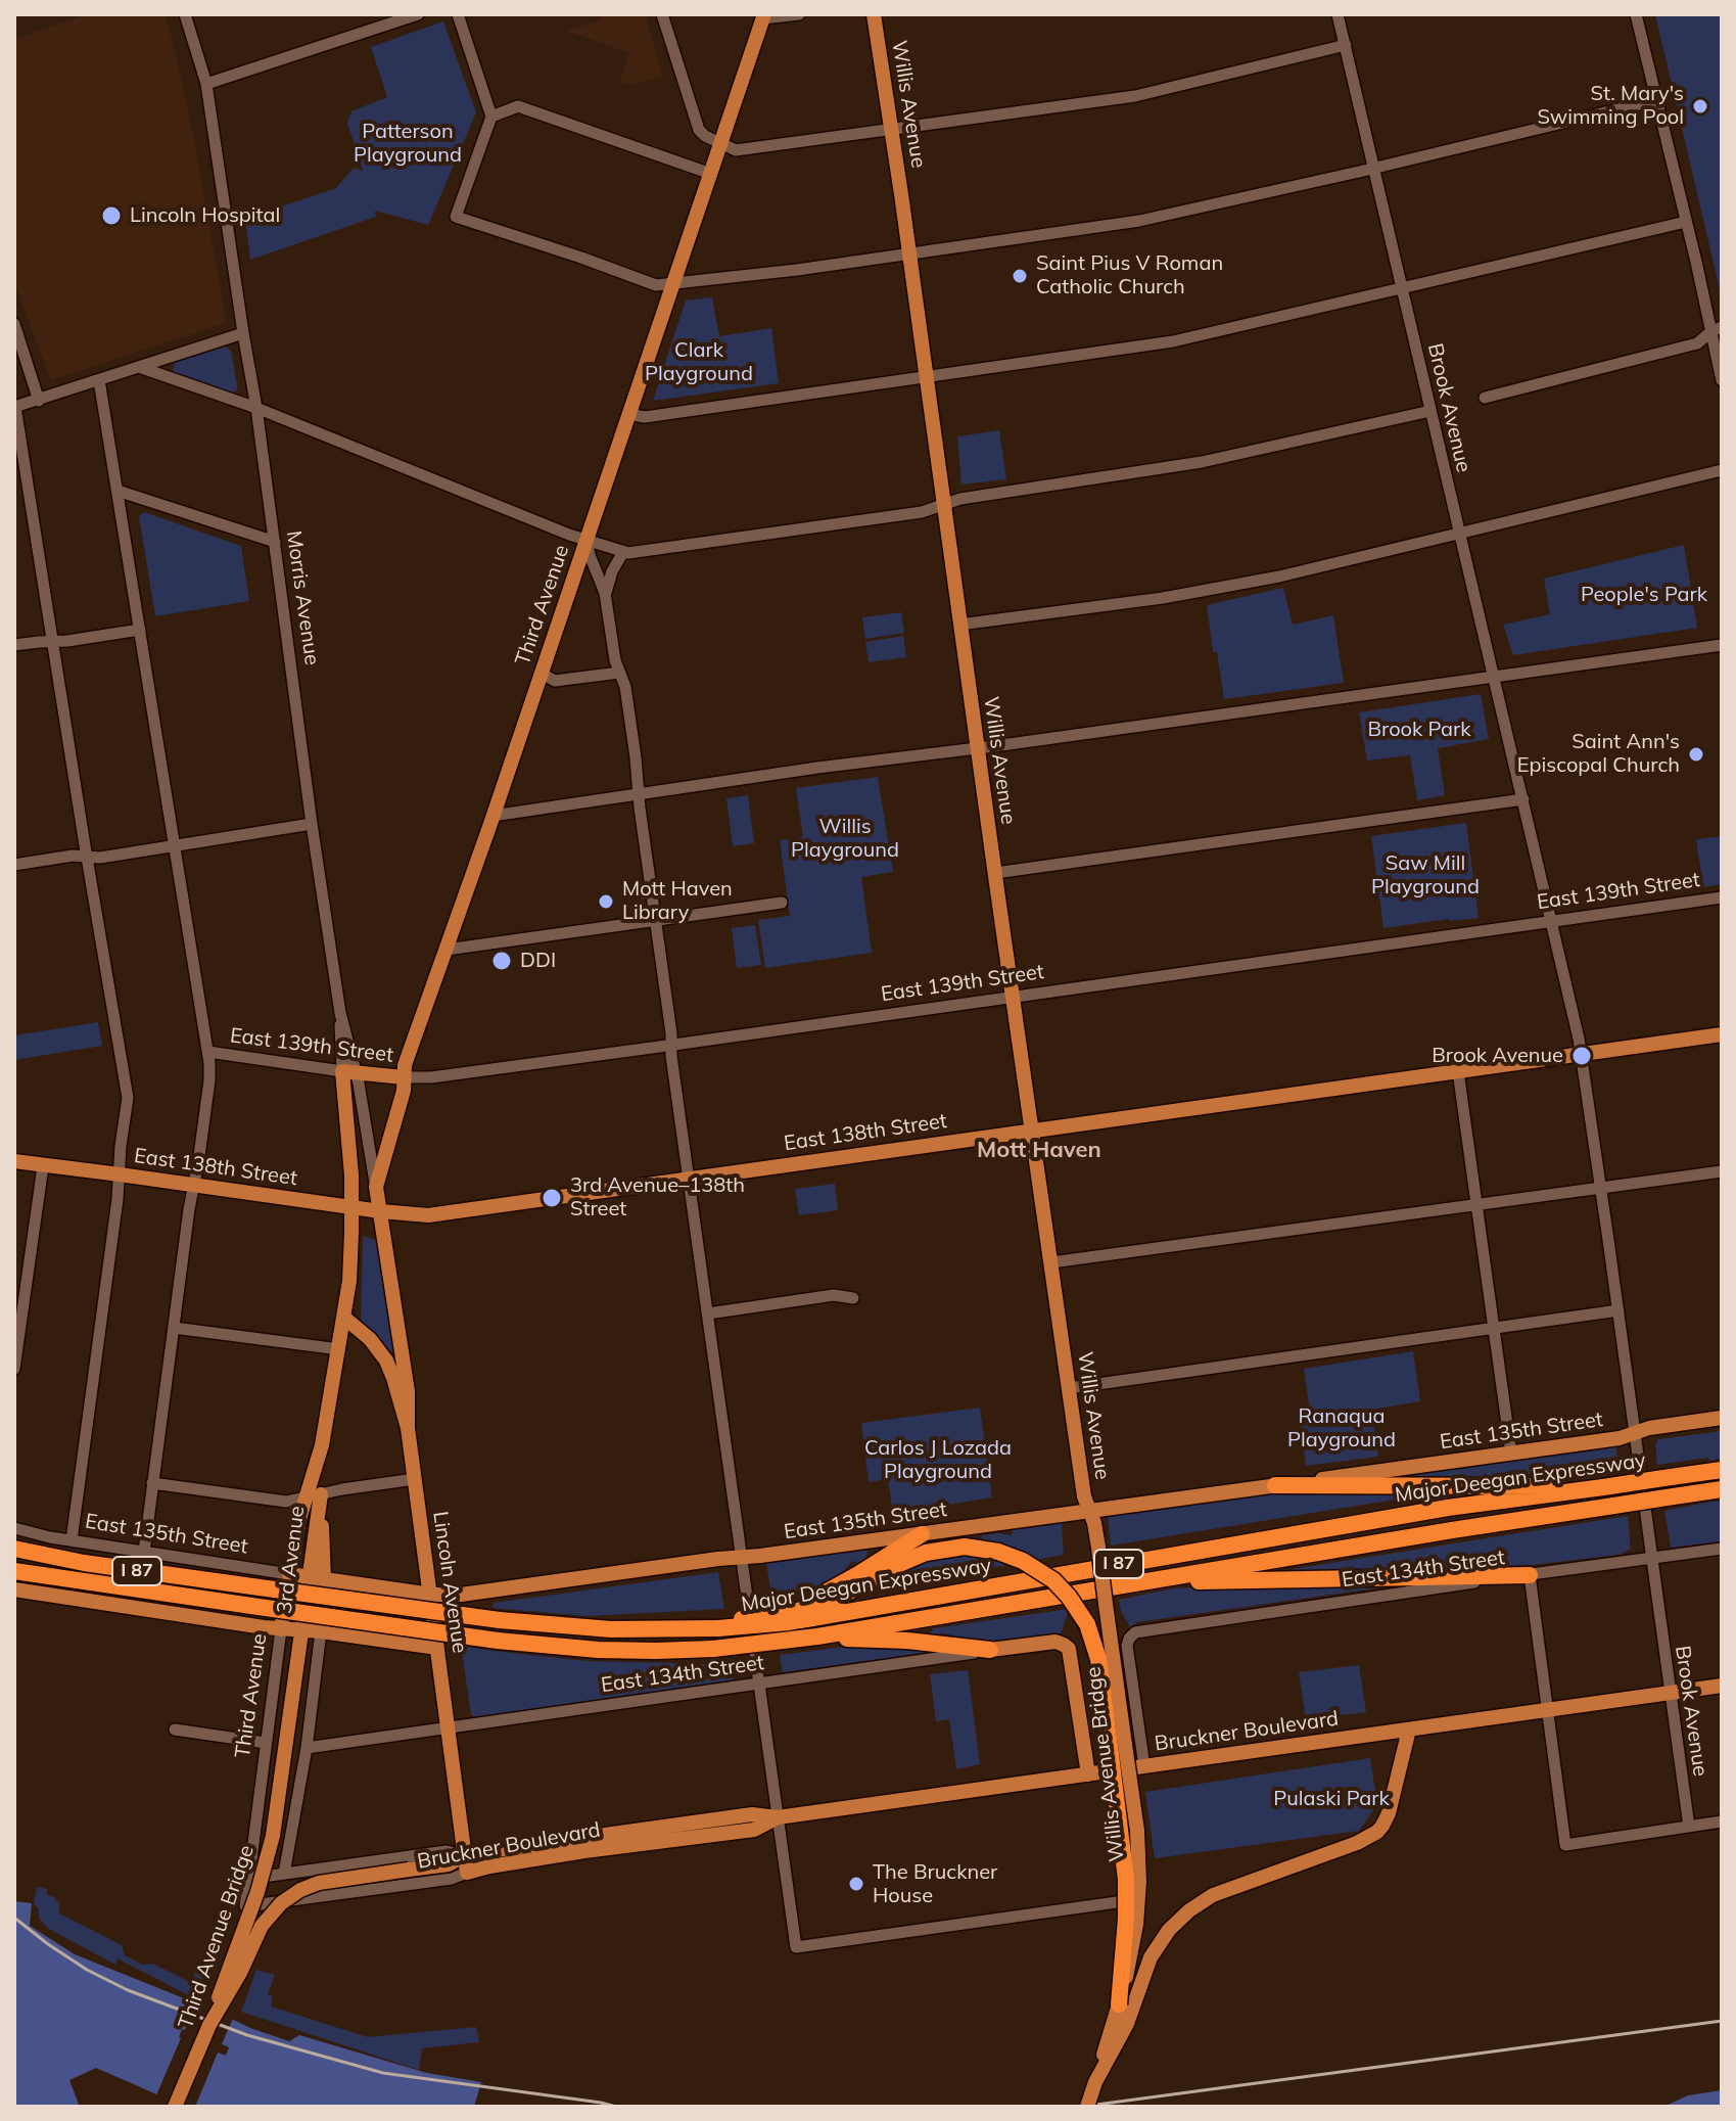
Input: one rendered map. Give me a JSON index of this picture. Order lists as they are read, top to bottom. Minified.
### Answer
{"streets":{"highway":["Major Deegan Expressway","I 87"],"main road":["Willis Avenue","Third Avenue","East 139th Street","East 138th Street","East 135th Street","3rd Avenue","East 134th Street","Lincoln Avenue","Bruckner Boulevard","Willis Avenue Bridge","Third Avenue Bridge"],"street":["Brook Avenue","Morris Avenue"]},"crossings":[["Willis Avenue","East 139th Street"],["Willis Avenue","East 138th Street"],["Willis Avenue","East 135th Street"],["Willis Avenue","Willis Avenue Bridge"],["Brook Avenue","East 139th Street"],["Brook Avenue","East 138th Street"],["Brook Avenue","East 135th Street"],["Brook Avenue","East 134th Street"],["Brook Avenue","Bruckner Boulevard"],["Morris Avenue","East 139th Street"],["Third Avenue","East 139th Street"],["Third Avenue","East 138th Street"],["Third Avenue","East 135th Street"],["Third Avenue","3rd Avenue"],["Third Avenue","Lincoln Avenue"],["Third Avenue","Bruckner Boulevard"],["East 135th Street","3rd Avenue"],["East 135th Street","Lincoln Avenue"],["East 135th Street","Willis Avenue Bridge"],["3rd Avenue","Third Avenue Bridge"],["East 134th Street","Lincoln Avenue"],["East 134th Street","Bruckner Boulevard"],["Lincoln Avenue","Bruckner Boulevard"]],"districts":["Mott Haven"],"parks":["Patterson Playground","Clark Playground","People's Park","Brook Park","Willis Playground","Saw Mill Playground","Ranaqua Playground","Carlos J Lozada Playground","Pulaski Park"],"places":["St. Mary's Swimming Pool","Lincoln Hospital","Saint Pius V Roman Catholic Church","Saint Ann's Episcopal Church","Mott Haven Library","DDI","Brook Avenue","3rd Avenue–138th Street","The Bruckner House"]}
